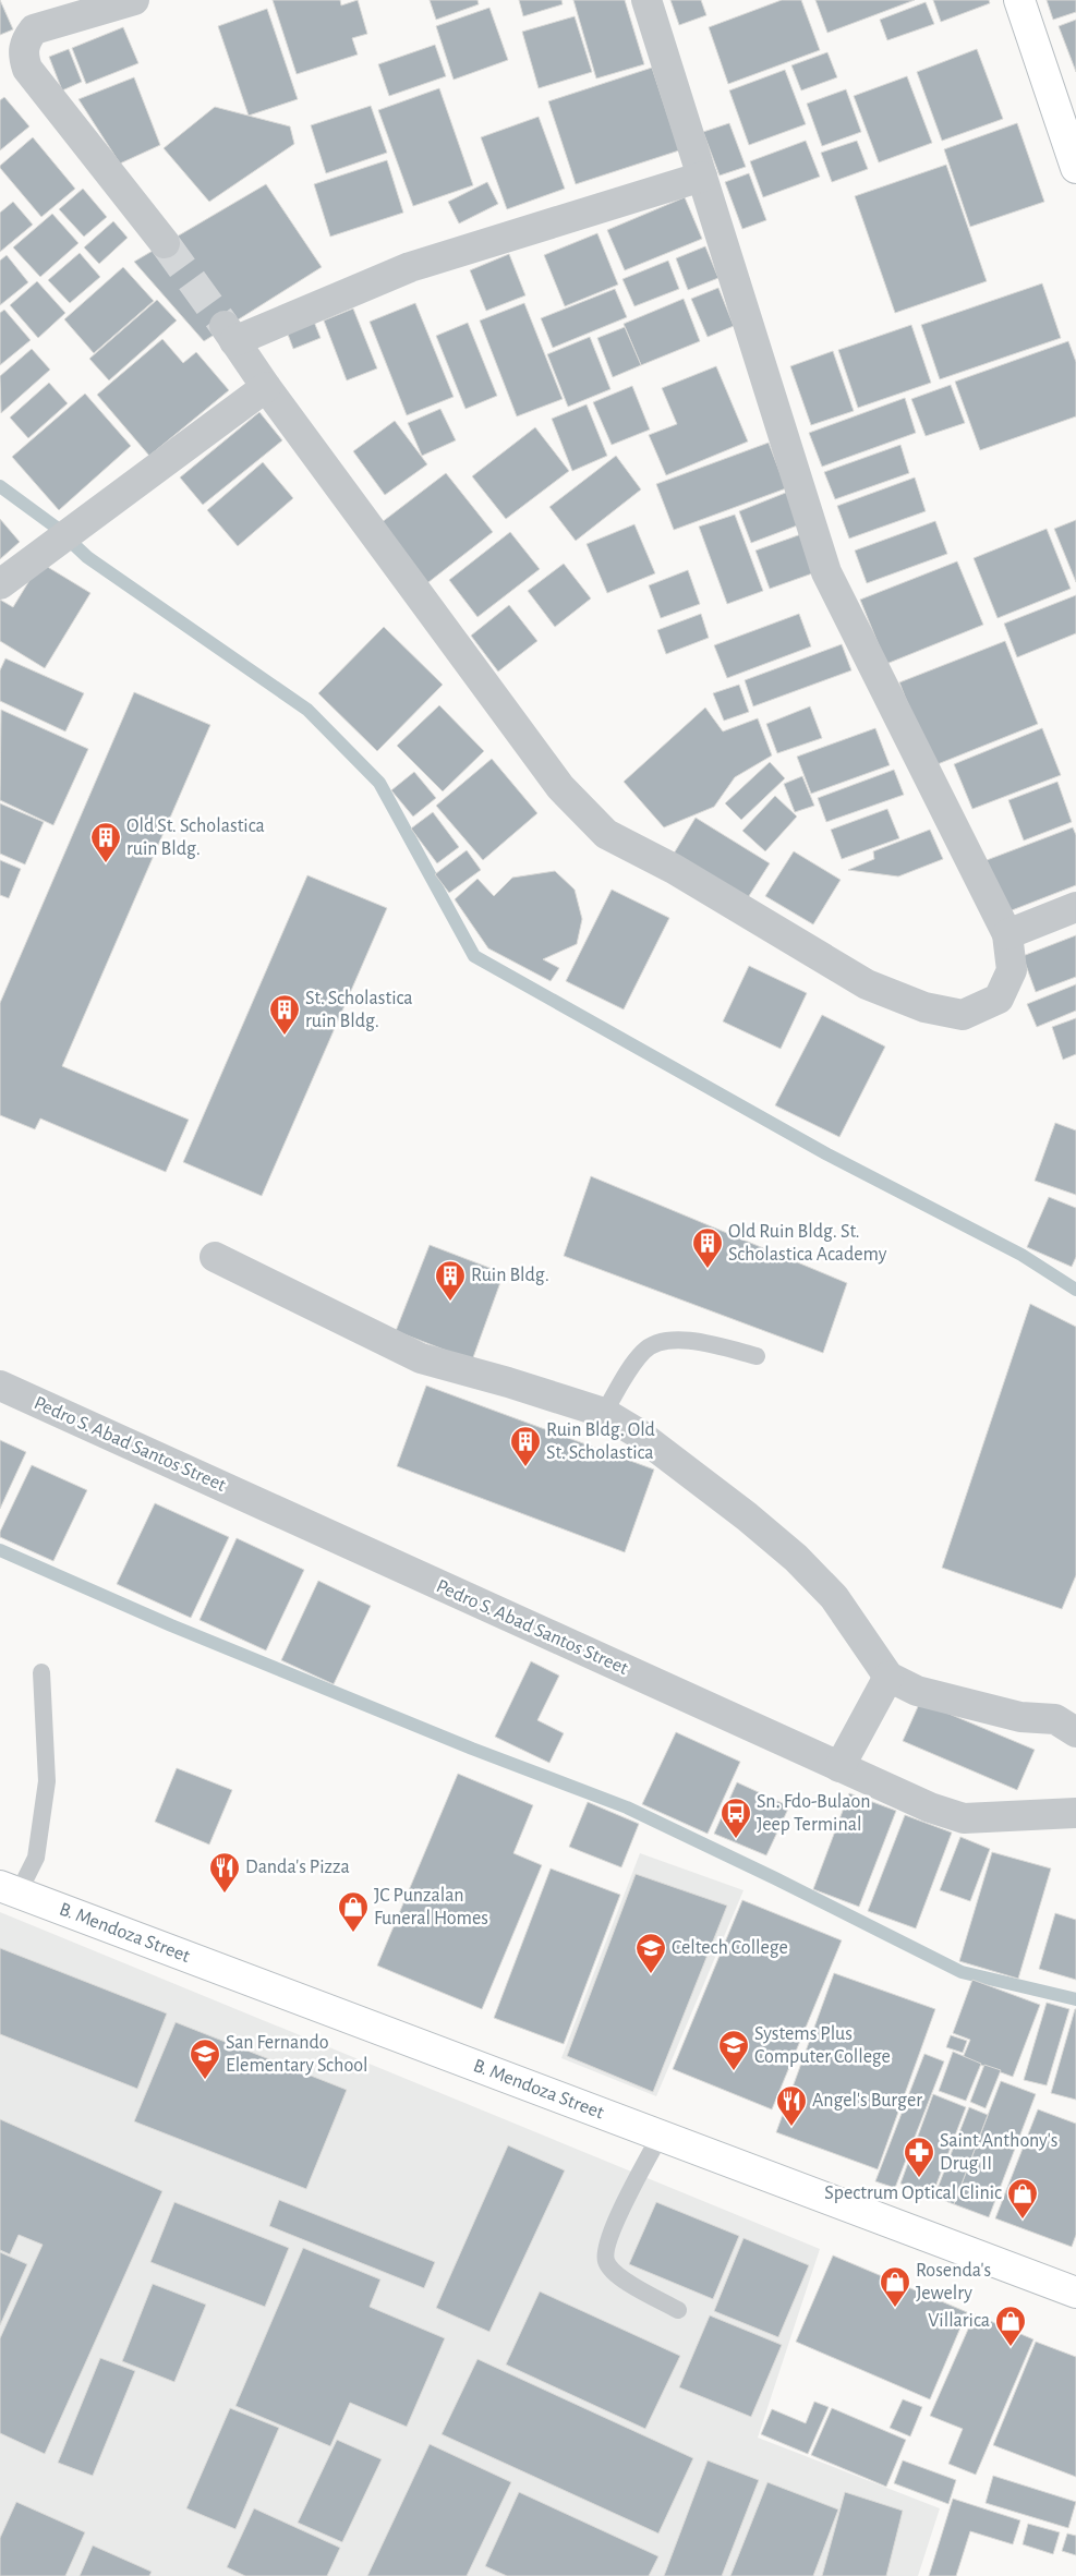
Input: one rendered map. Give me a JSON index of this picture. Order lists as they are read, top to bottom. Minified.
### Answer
{"streets":{"main road":["B. Mendoza Street"],"street":["Pedro S. Abad Santos Street"]},"places":{"building":["Old St. Scholastica ruin Bldg.","St. Scholastica ruin Bldg.","Old Ruin Bldg. St. Scholastica Academy","Ruin Bldg.","Ruin Bldg. Old St. Scholastica"],"bus stop":["Sn. Fdo-Bulaon Jeep Terminal"],"restaurant":["Danda's Pizza","Angel's Burger"],"shop":["JC Punzalan Funeral Homes","Spectrum Optical Clinic","Rosenda's Jewelry","Villarica"],"school or university":["Celtech College","Systems Plus Computer College","San Fernando Elementary School"],"pharmacy":["Saint Anthony's Drug II"]}}
